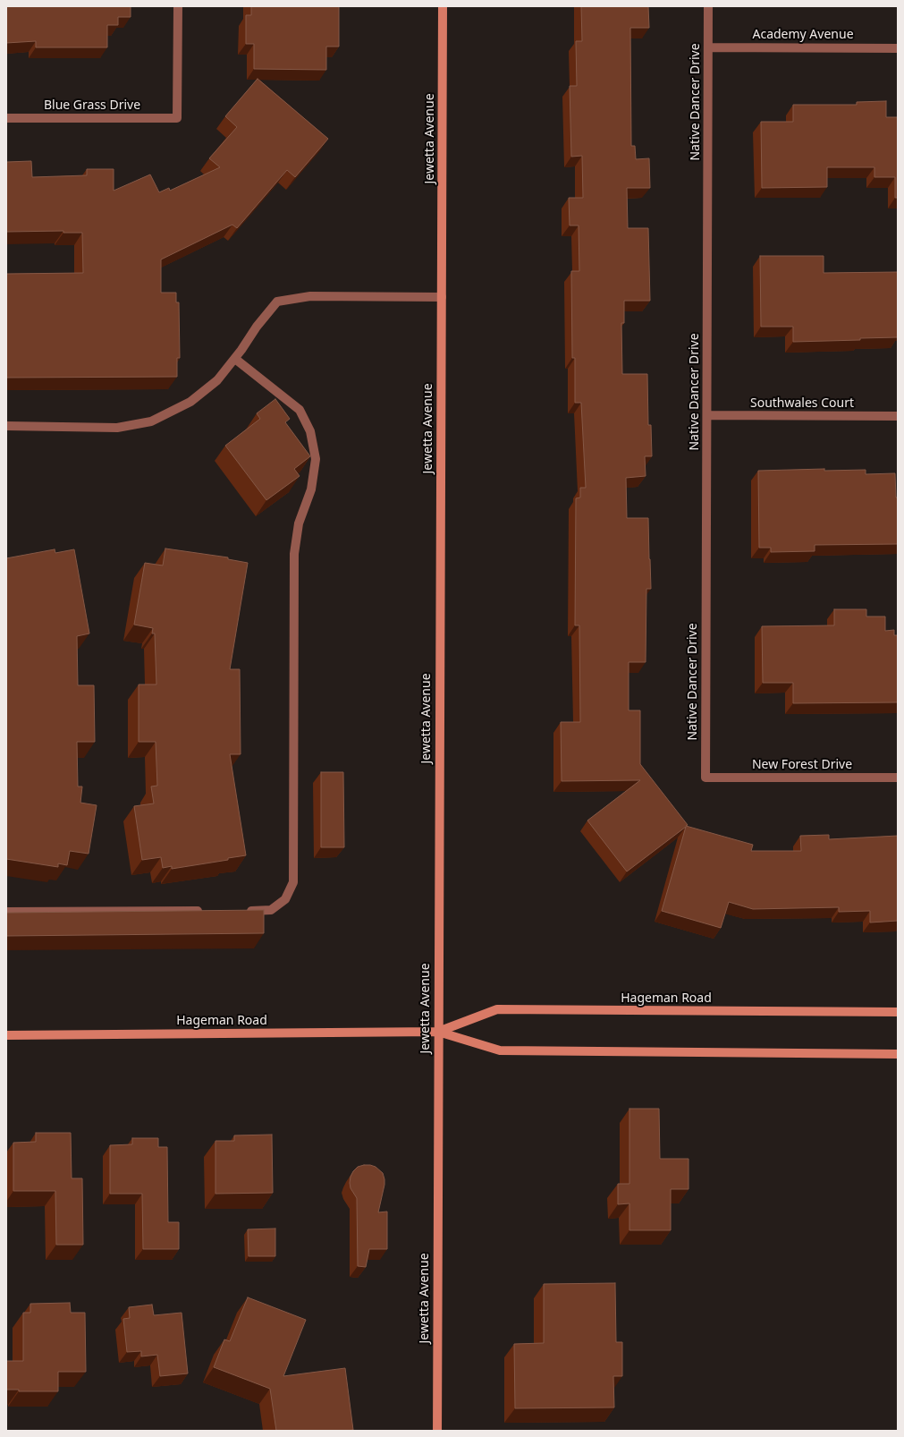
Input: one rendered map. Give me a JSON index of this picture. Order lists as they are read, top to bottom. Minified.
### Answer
{"streets":{"street":["Academy Avenue","Native Dancer Drive","Blue Grass Drive","Jewetta Avenue","Southwales Court","New Forest Drive","Hageman Road"]},"crossings":[["Academy Avenue","Native Dancer Drive"],["Native Dancer Drive","Southwales Court"],["Native Dancer Drive","New Forest Drive"],["Jewetta Avenue","Hageman Road"]]}
